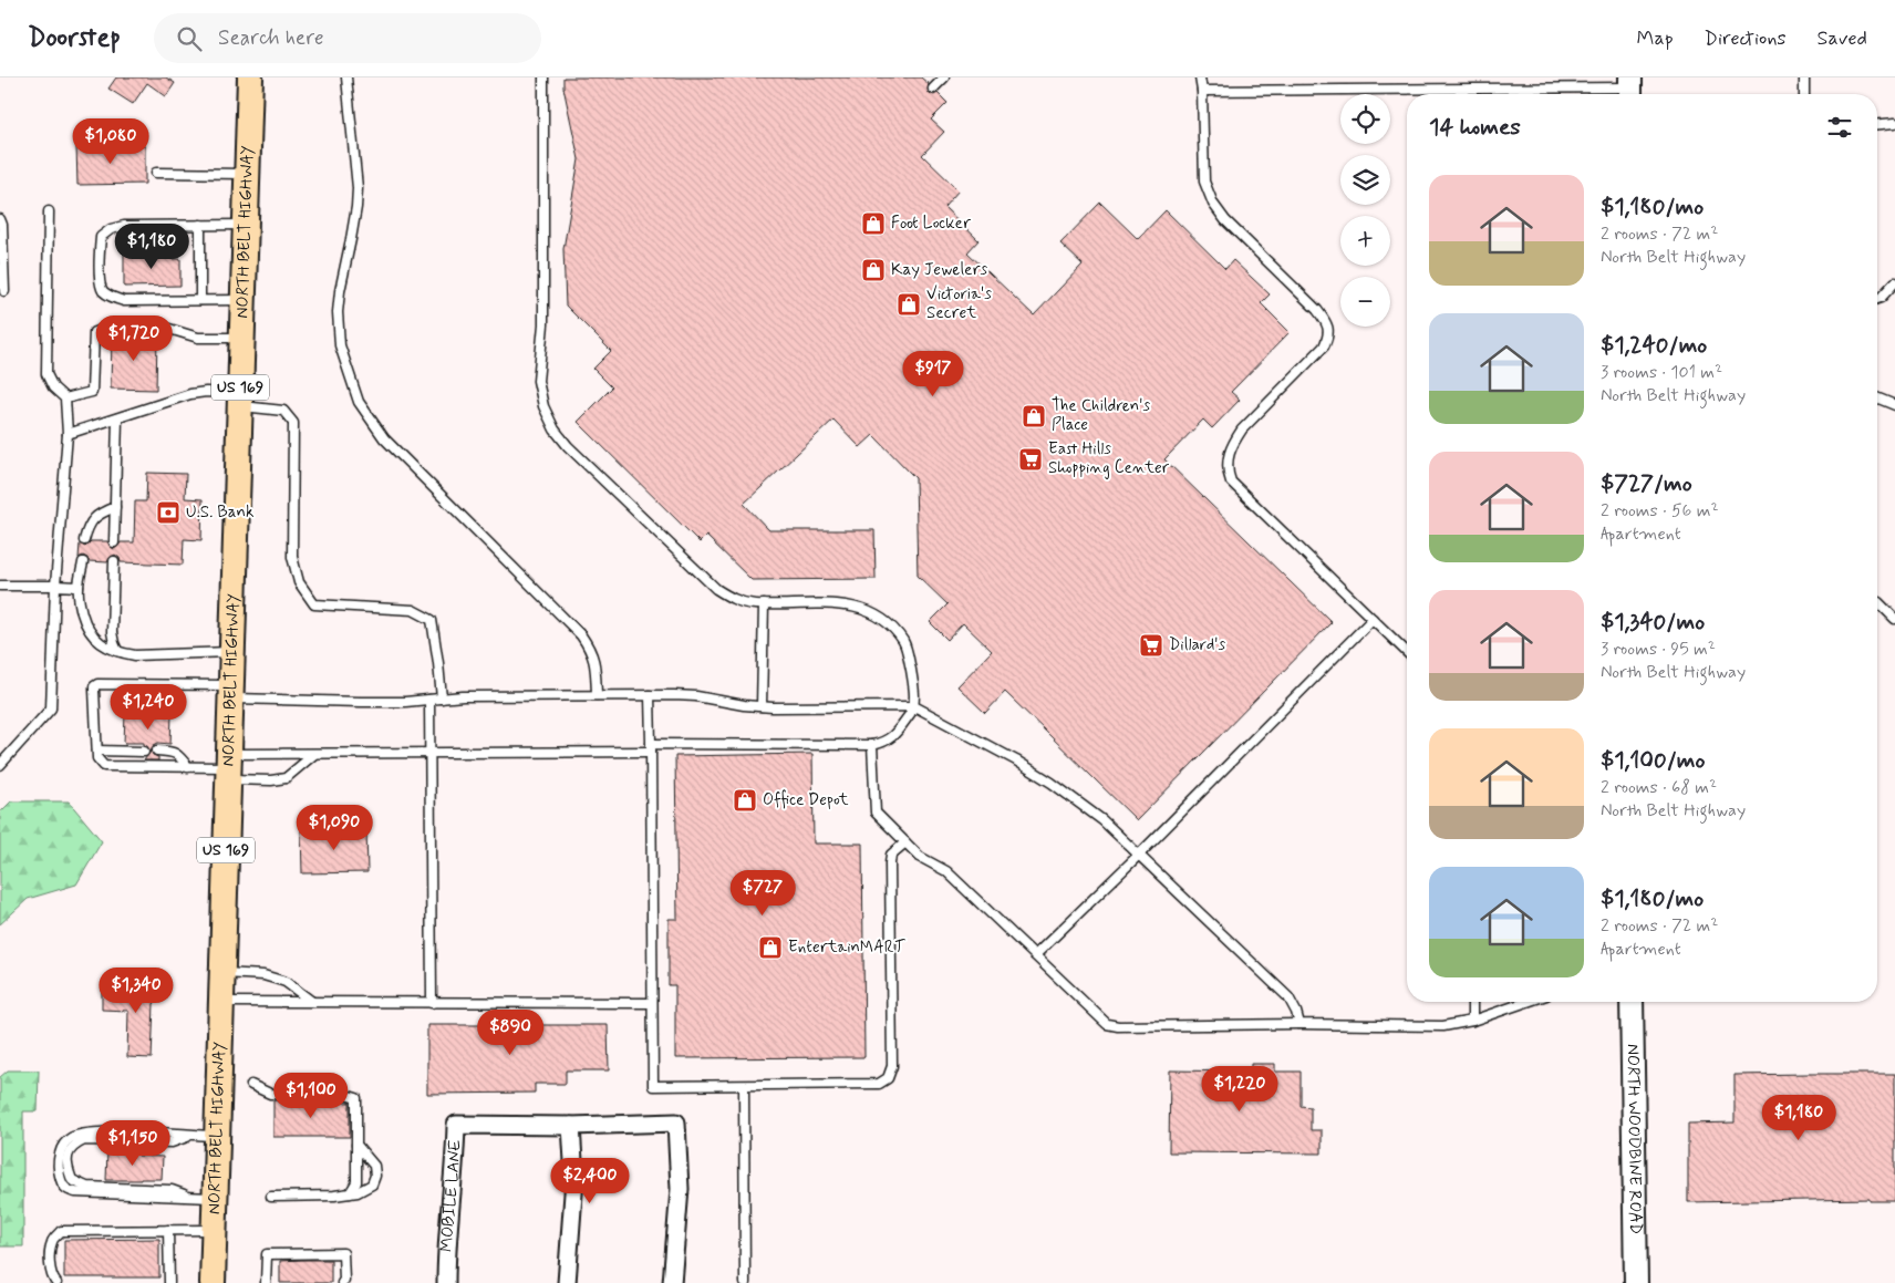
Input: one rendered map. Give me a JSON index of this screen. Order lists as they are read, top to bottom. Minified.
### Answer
{"streets":{"main road":["NORTH BELT HIGHWAY","US 169","NORTH WOODBINE ROAD"],"street":["MOBILE LANE"]},"places":{"shop":["Foot Locker","Kay Jewelers","Victoria's Secret","The Children's Place","Office Depot","EntertainMART"],"supermarket":["East Hills Shopping Center","Dillard's"],"bank":["U.S. Bank"]},"page":{"header":"Doorstep","search":"Search here","nav":["Map","Directions","Saved"],"map_buttons":["+","−"],"heading":"14 homes","price":["$1,080","$1,180","$1,720","$917","$1,240","$1,090","$727","$1,340","$890","$1,220","$1,100","$1,180","$1,150","$2,400"],"list":[{"name":"$1,180/mo","note":"2 rooms · 72 m² · North Belt Highway"},{"name":"$1,240/mo","note":"3 rooms · 101 m² · North Belt Highway"},{"name":"$727/mo","note":"2 rooms · 56 m² · Apartment"},{"name":"$1,340/mo","note":"3 rooms · 95 m² · North Belt Highway"},{"name":"$1,100/mo","note":"2 rooms · 68 m² · North Belt Highway"},{"name":"$1,180/mo","note":"2 rooms · 72 m² · Apartment"}]}}
